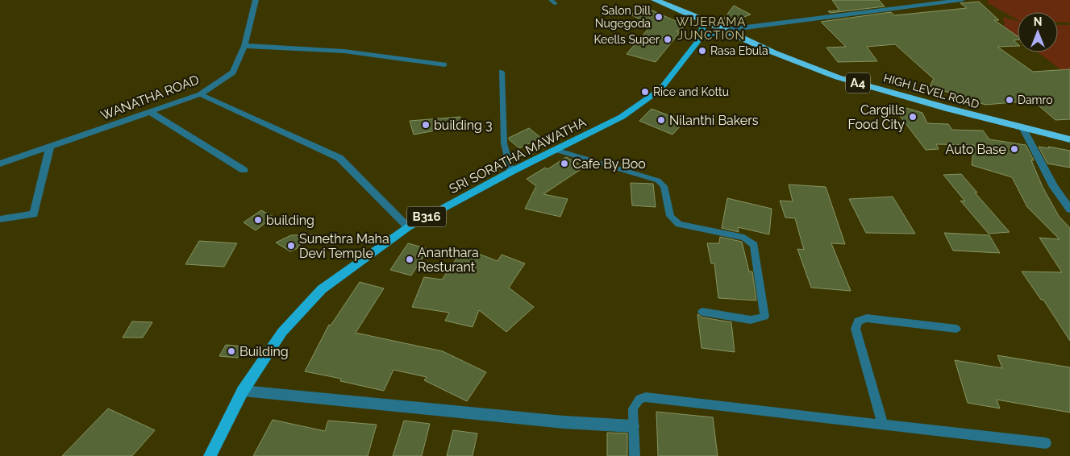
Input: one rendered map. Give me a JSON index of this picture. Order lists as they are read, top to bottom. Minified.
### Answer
{"streets":{"highway":["A4","HIGH LEVEL ROAD"],"main road":["SRI SORATHA MAWATHA","B316"],"street":["WANATHA ROAD"]},"crossings":[["HIGH LEVEL ROAD","SRI SORATHA MAWATHA"]],"districts":["WIJERAMA JUNCTION"],"places":["Salon Dill Nugegoda","Keells Super","Rasa Ebula","Rice and Kottu","Damro","Cargills Food City","Nilanthi Bakers","building 3","Auto Base","Cafe By Boo","building","Sunethra Maha Devi Temple","Ananthara Resturant","Building"],"north":"top"}
